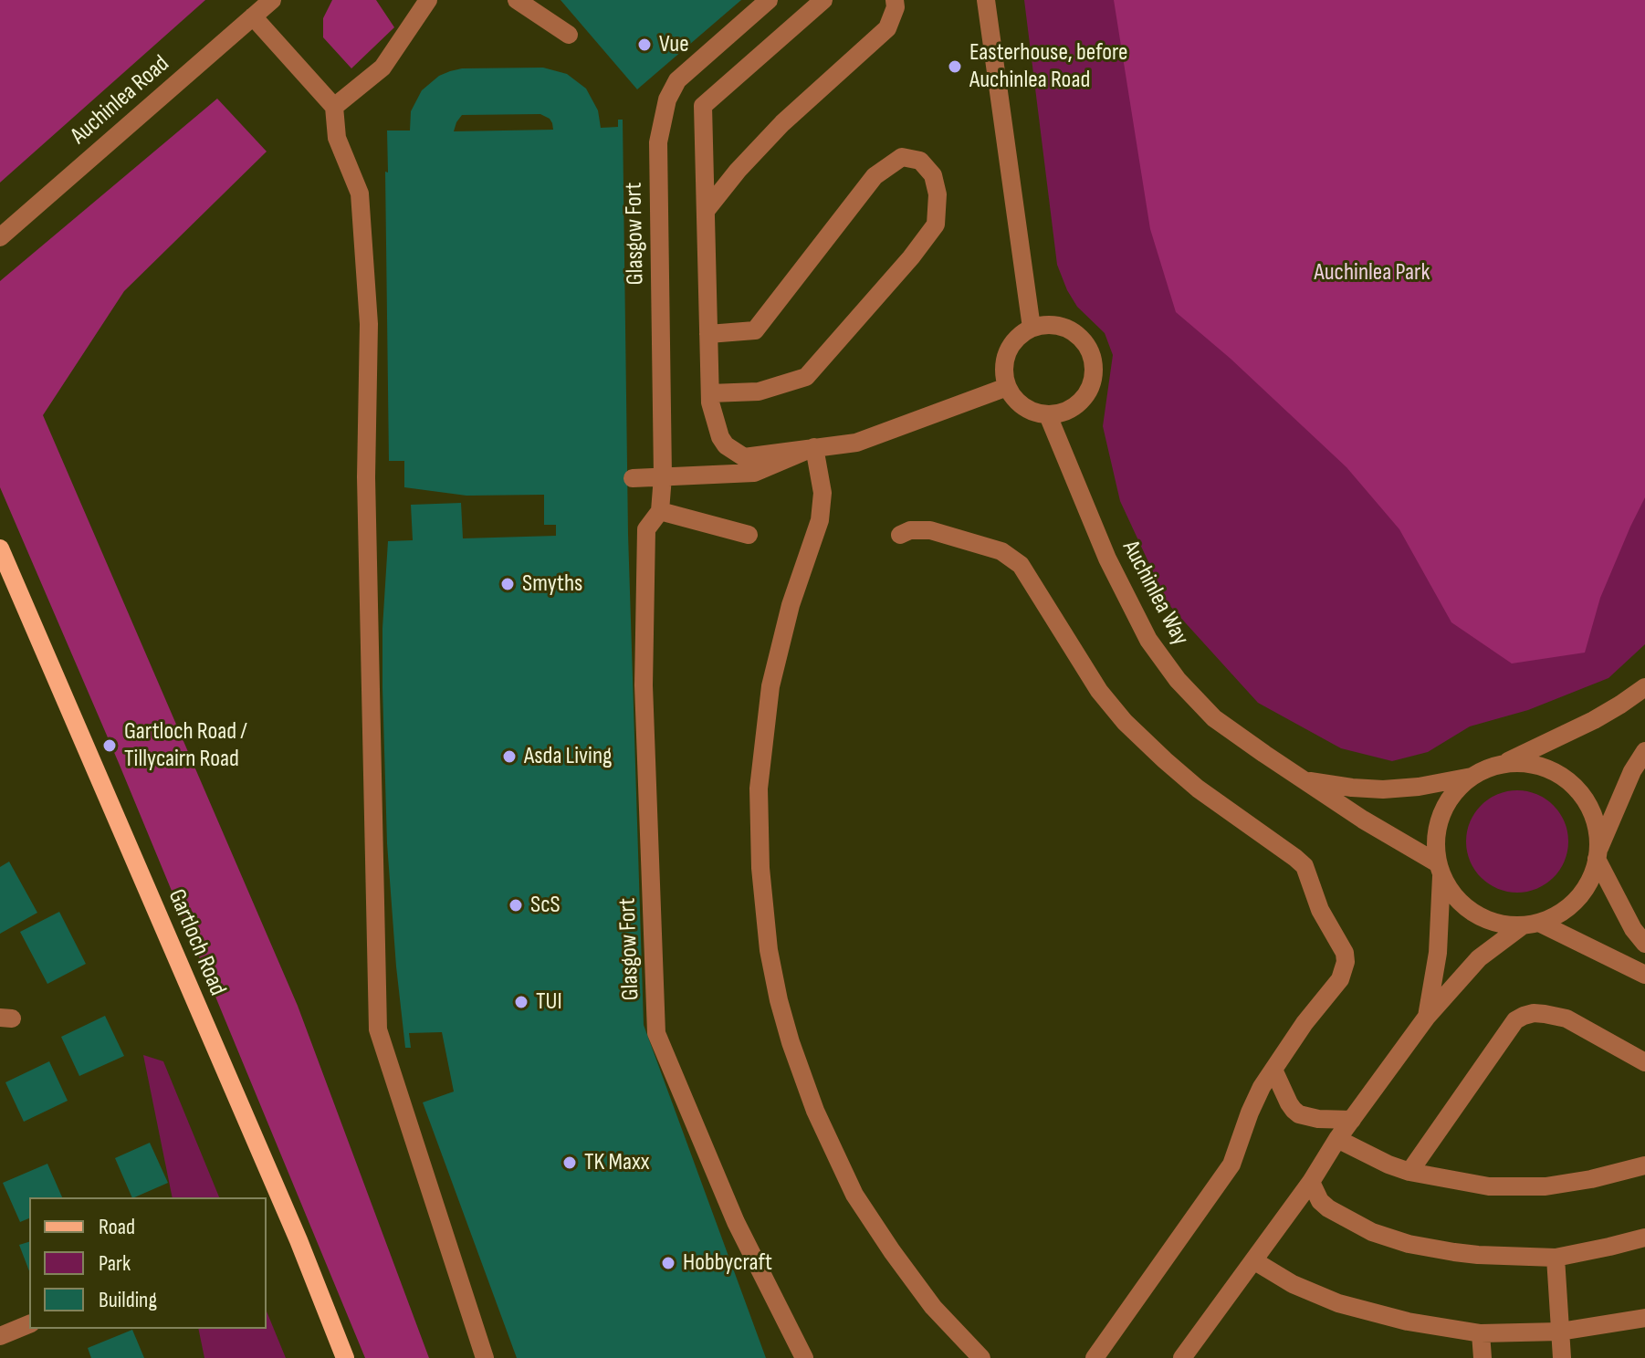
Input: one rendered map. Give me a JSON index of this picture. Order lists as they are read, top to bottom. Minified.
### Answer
{"streets":{"main road":["Gartloch Road"],"street":["Auchinlea Road","Glasgow Fort","Auchinlea Way"]},"parks":["Auchinlea Park"],"places":["Vue","Easterhouse, before Auchinlea Road","Smyths","Gartloch Road / Tillycairn Road","Asda Living","ScS","TUI","TK Maxx","Hobbycraft"],"legend":["Road","Park","Building"]}
